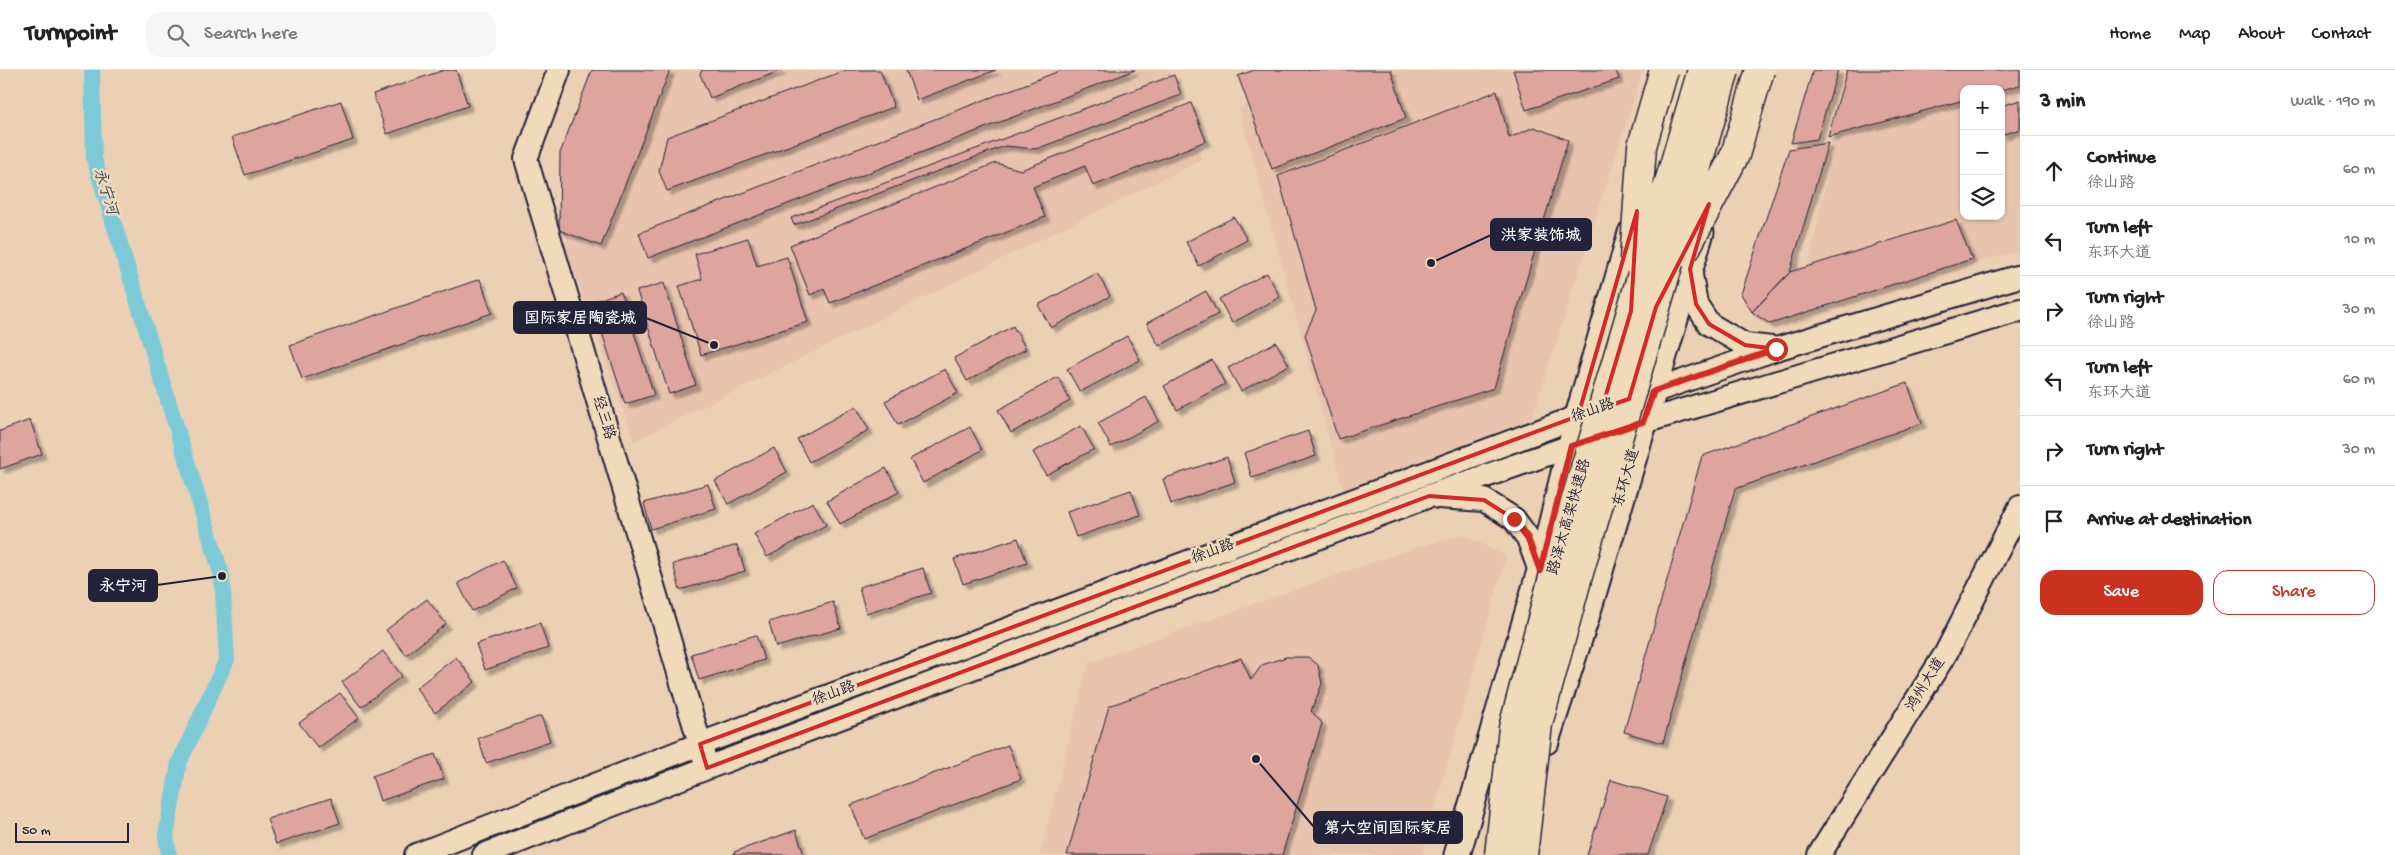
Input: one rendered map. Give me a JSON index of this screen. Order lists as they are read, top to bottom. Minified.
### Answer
{"streets":{"highway":["路泽太高架快速路"],"main road":["徐山路","经三路","东环大道","鸿州大道"]},"crossings":[["徐山路","经三路"],["徐山路","东环大道"]],"water":["永宁河"],"places":["洪家装饰城","国际家居陶瓷城","永宁河","第六空间国际家居"],"scale_bar":"50 m","page":{"header":"Turnpoint","search":"Search here","nav":["Home","Map","About","Contact"],"heading":["3 min","Walk · 190 m"],"map_buttons":["+","−"],"list":[["Continue","徐山路","60 m"],["Turn left","东环大道","10 m"],["Turn right","徐山路","30 m"],["Turn left","东环大道","60 m"],["Turn right","30 m"],"Arrive at destination"],"buttons":["Save","Share"],"scale":"50 m"}}
